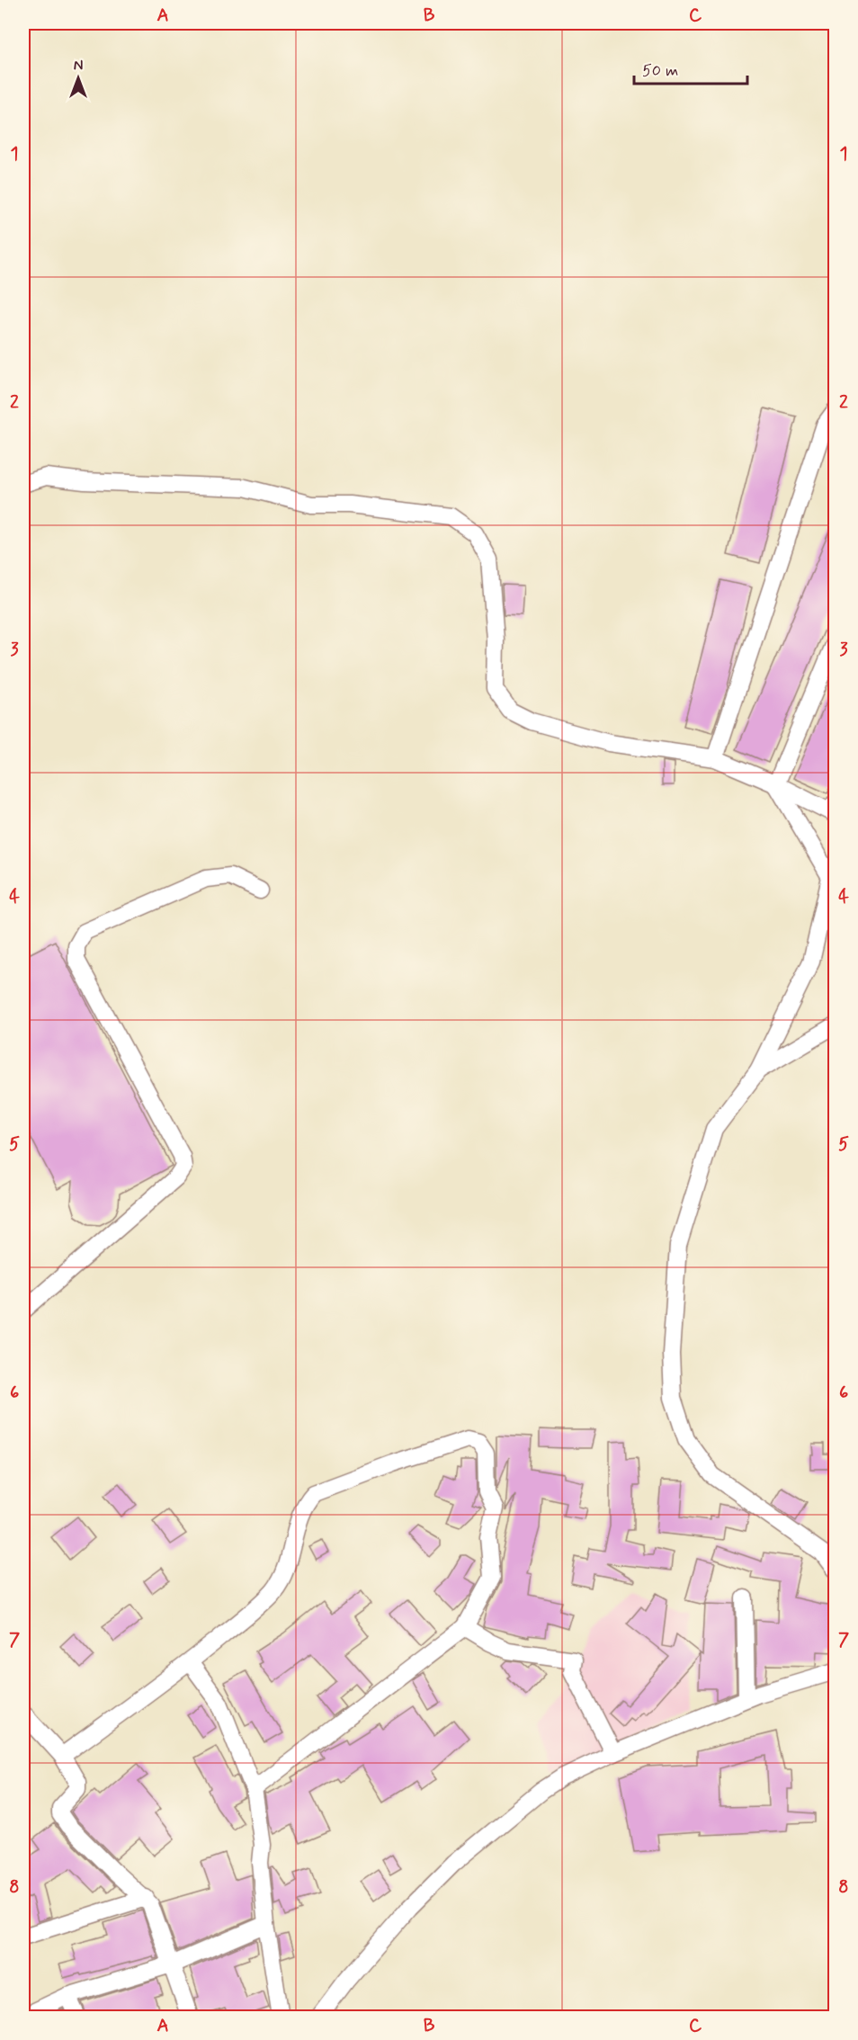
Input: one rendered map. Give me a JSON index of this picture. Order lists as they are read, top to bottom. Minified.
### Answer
{"scale_bar":"50 m","north":"top","grid":{"columns":["A","B","C"],"rows":["1","2","3","4","5","6","7","8"]}}
